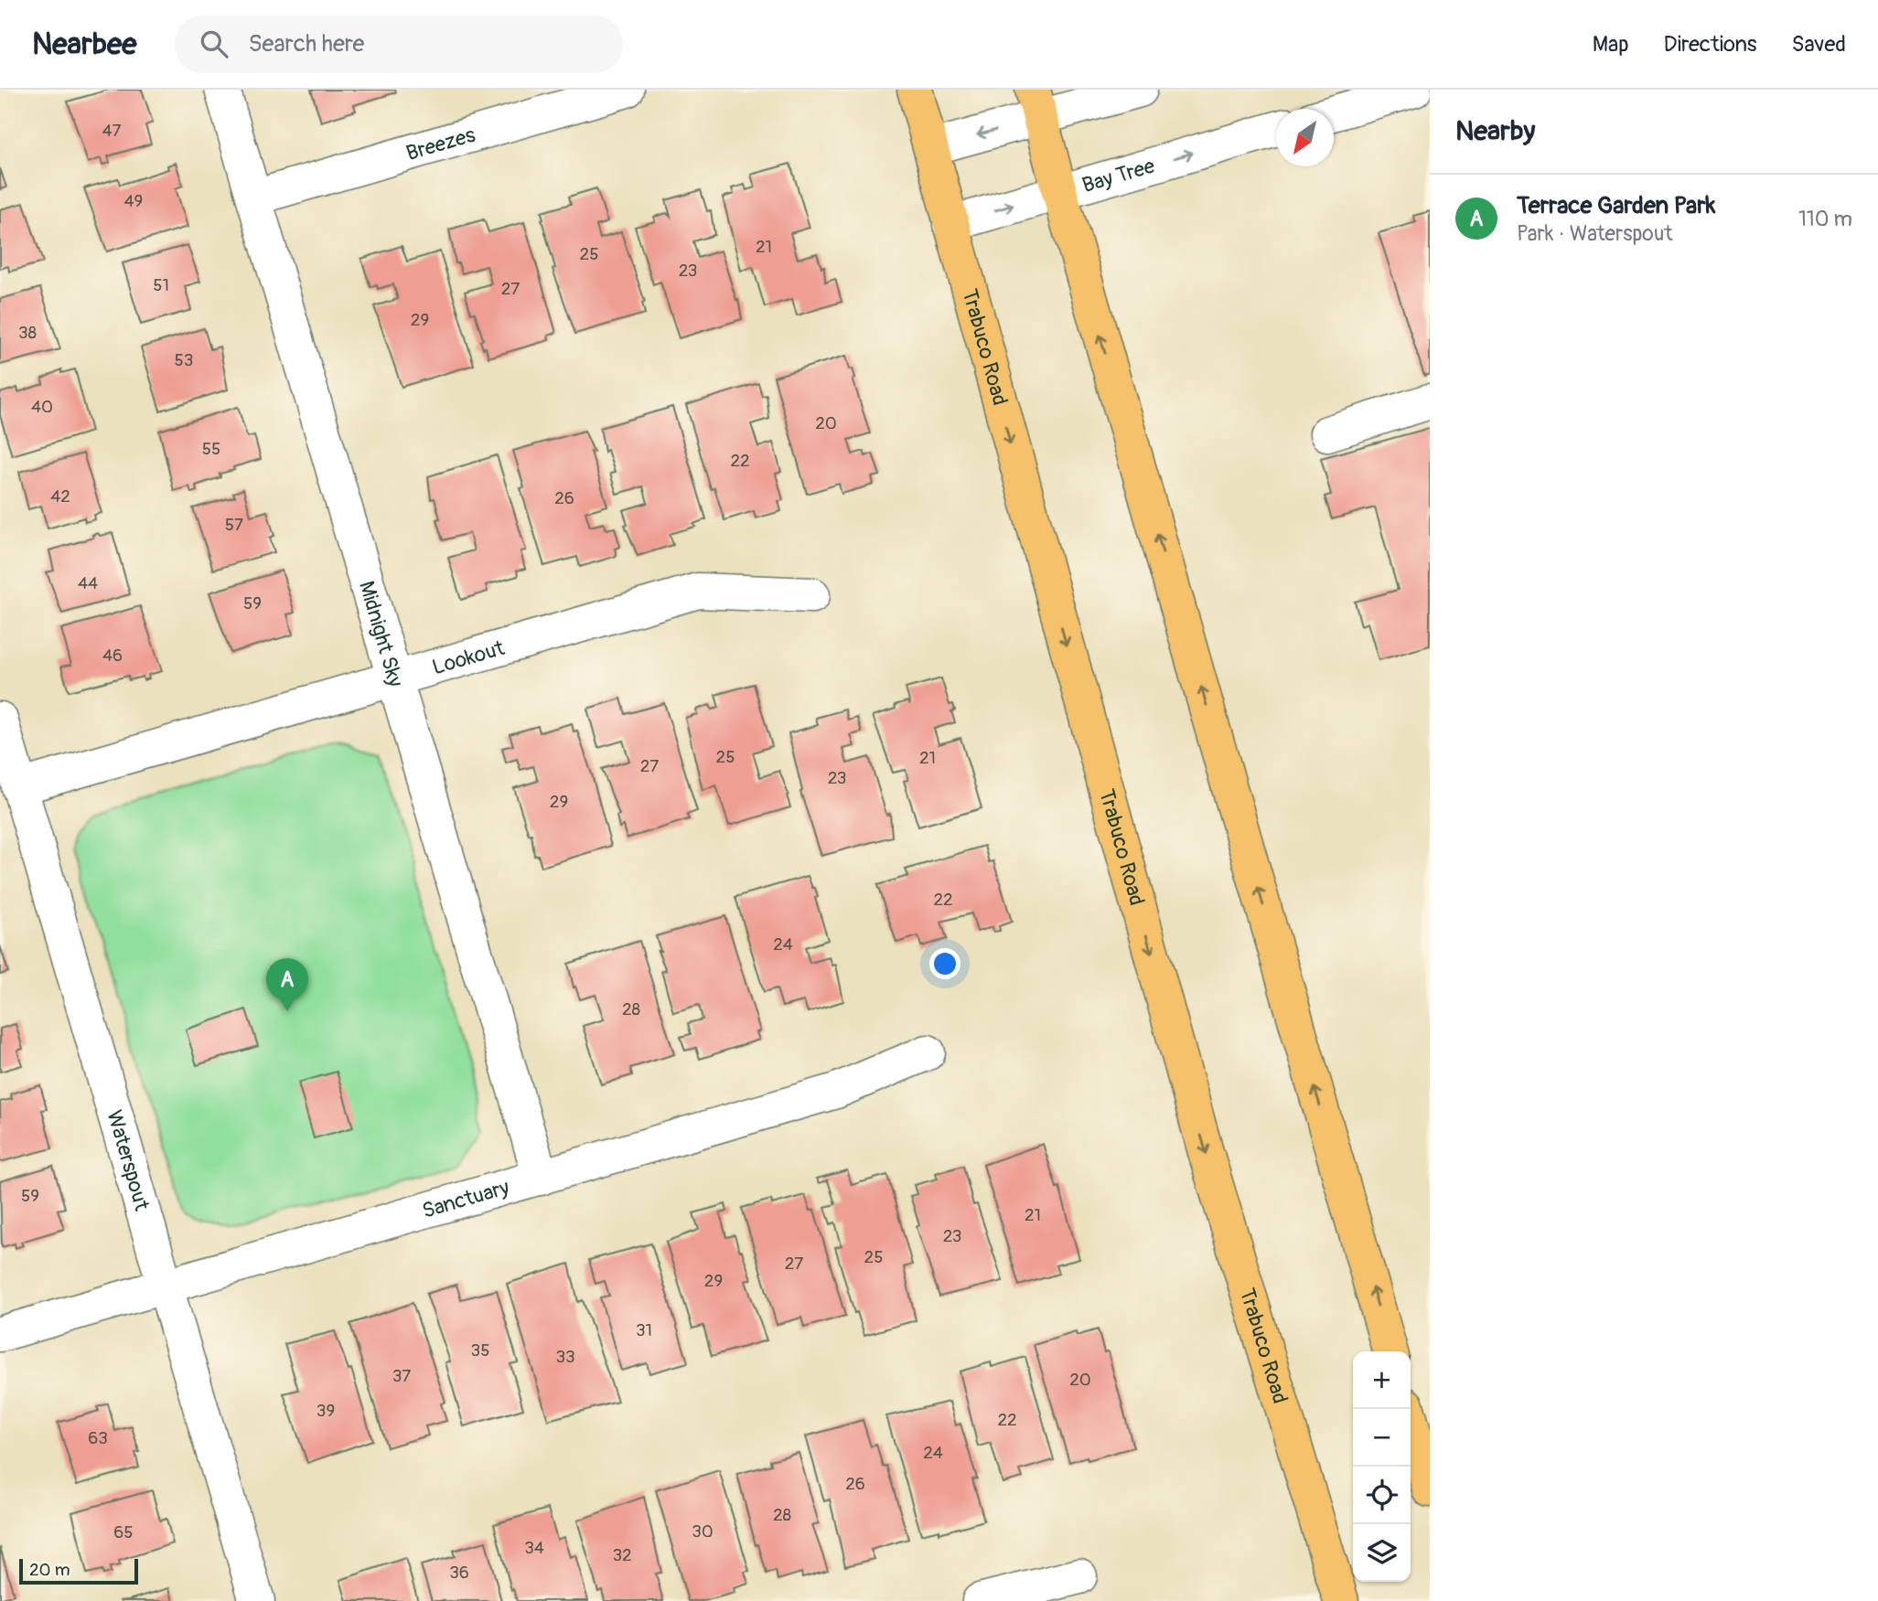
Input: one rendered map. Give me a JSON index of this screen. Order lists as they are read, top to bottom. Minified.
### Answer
{"streets":{"main road":["Trabuco Road"],"street":["Breezes","Bay Tree","Midnight Sky","Lookout","Waterspout","Sanctuary"]},"crossings":[["Breezes","Midnight Sky"],["Bay Tree","Trabuco Road"],["Midnight Sky","Lookout"],["Midnight Sky","Sanctuary"],["Lookout","Waterspout"],["Waterspout","Sanctuary"]],"house_numbers":["47","49","21","25","23","51","27","29","38","53","40","20","55","22","42","26","57","44","59","46","25","21","27","23","29","22","24","28","59","21","23","25","27","29","31","35","33","37","20","39","22","63","24","26","28","30","65","34","32","36"],"scale_bar":"20 m","north":"bottom left","page":{"header":"Nearbee","search":"Search here","nav":["Map","Directions","Saved"],"heading":"Nearby","list":[{"mark":"A","name":"Terrace Garden Park","note":"Park · Waterspout","value":"110 m"}],"pins":"A","map_buttons":["+","−"],"scale":"20 m"}}
